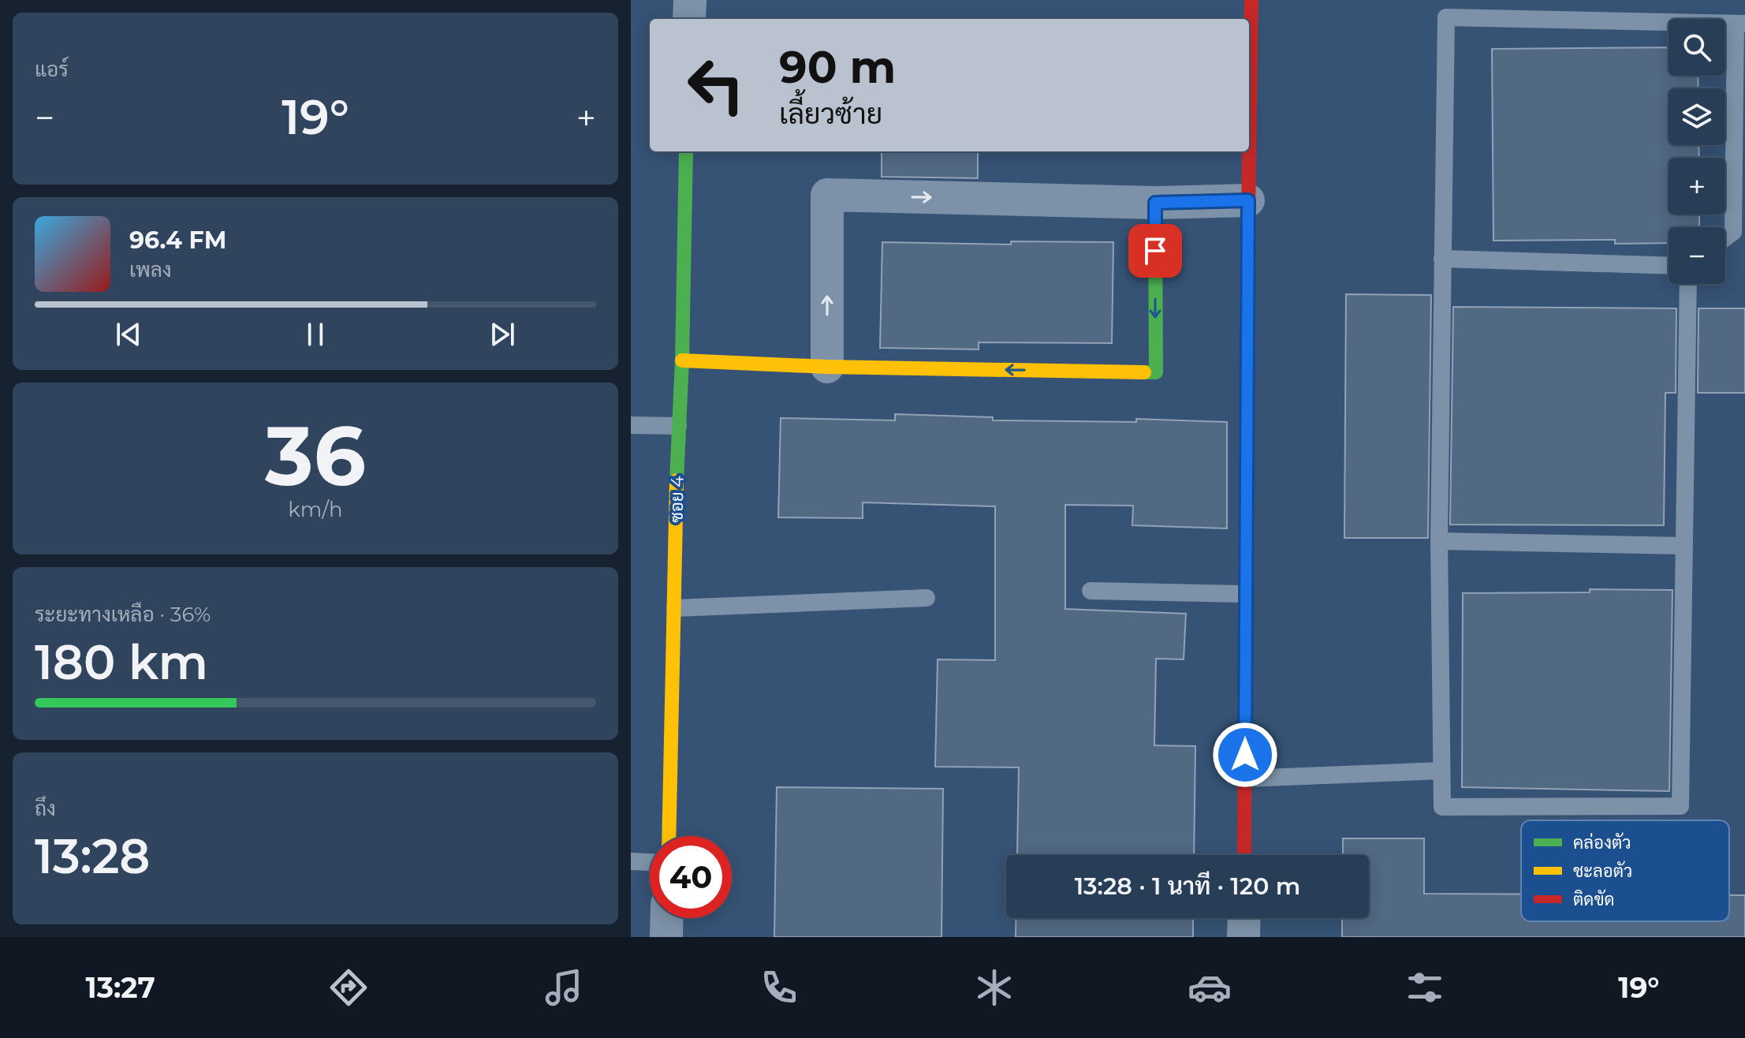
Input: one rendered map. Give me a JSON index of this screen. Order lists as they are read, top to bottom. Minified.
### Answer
{"streets":{"street":["ซอย 4"]},"legend":["คล่องตัว","ชะลอตัว","ติดขัด"],"page":{"tile":["แอร์",["36","km/h"],["ระยะทางเหลือ · 36%","180 km"],["ถึง","13:28"]],"map_buttons":["+","−"],"turn":["90 m","เลี้ยวซ้าย"],"heat":["−","19°","+"],"song":["96.4 FM","เพลง"],"limit":"40","trip":"13:28 · 1 นาที · 120 m","tabs":["13:27","19°"]}}
